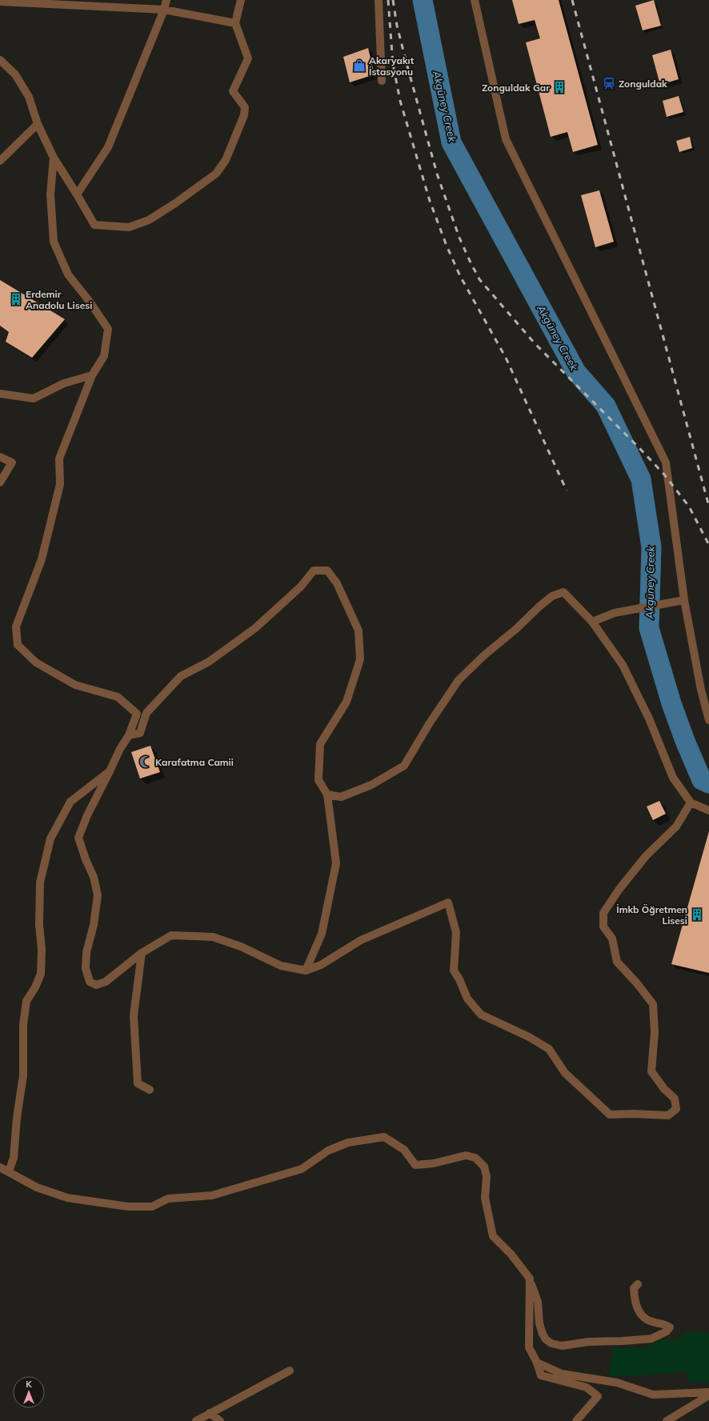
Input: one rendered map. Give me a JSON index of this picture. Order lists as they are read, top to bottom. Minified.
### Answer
{"water":["Akgüney Creek"],"places":{"shop":["Akaryakıt İstasyonu"],"station":["Zonguldak"],"building":["Zonguldak Gar","Erdemir Anadolu Lisesi","İmkb Öğretmen Lisesi"],"mosque":["Karafatma Camii"]},"north":"top"}
